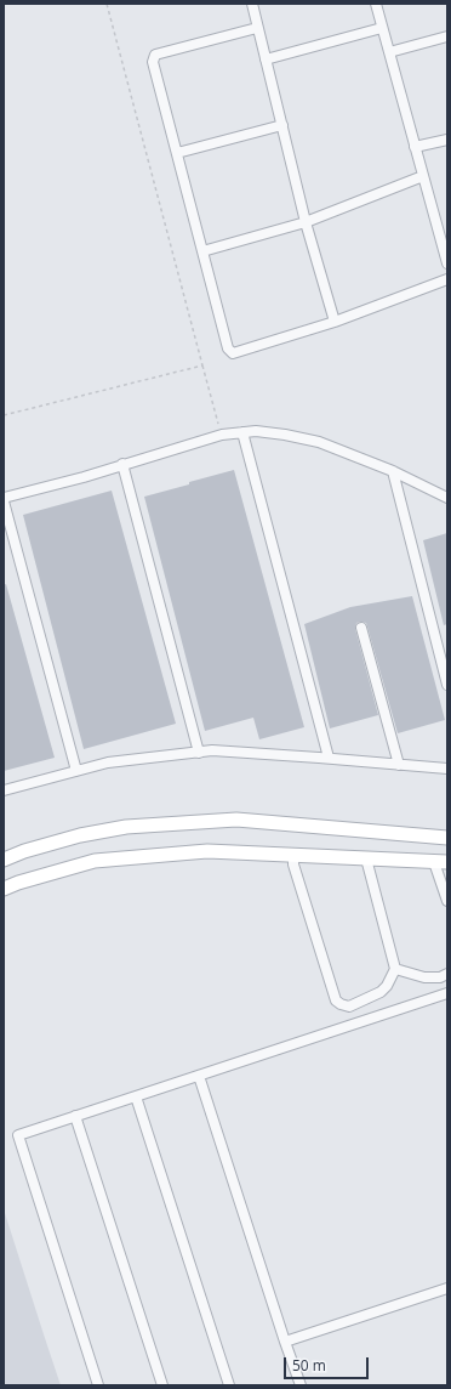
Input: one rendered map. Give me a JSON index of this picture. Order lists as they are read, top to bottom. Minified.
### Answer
{"scale_bar":"50 m"}
